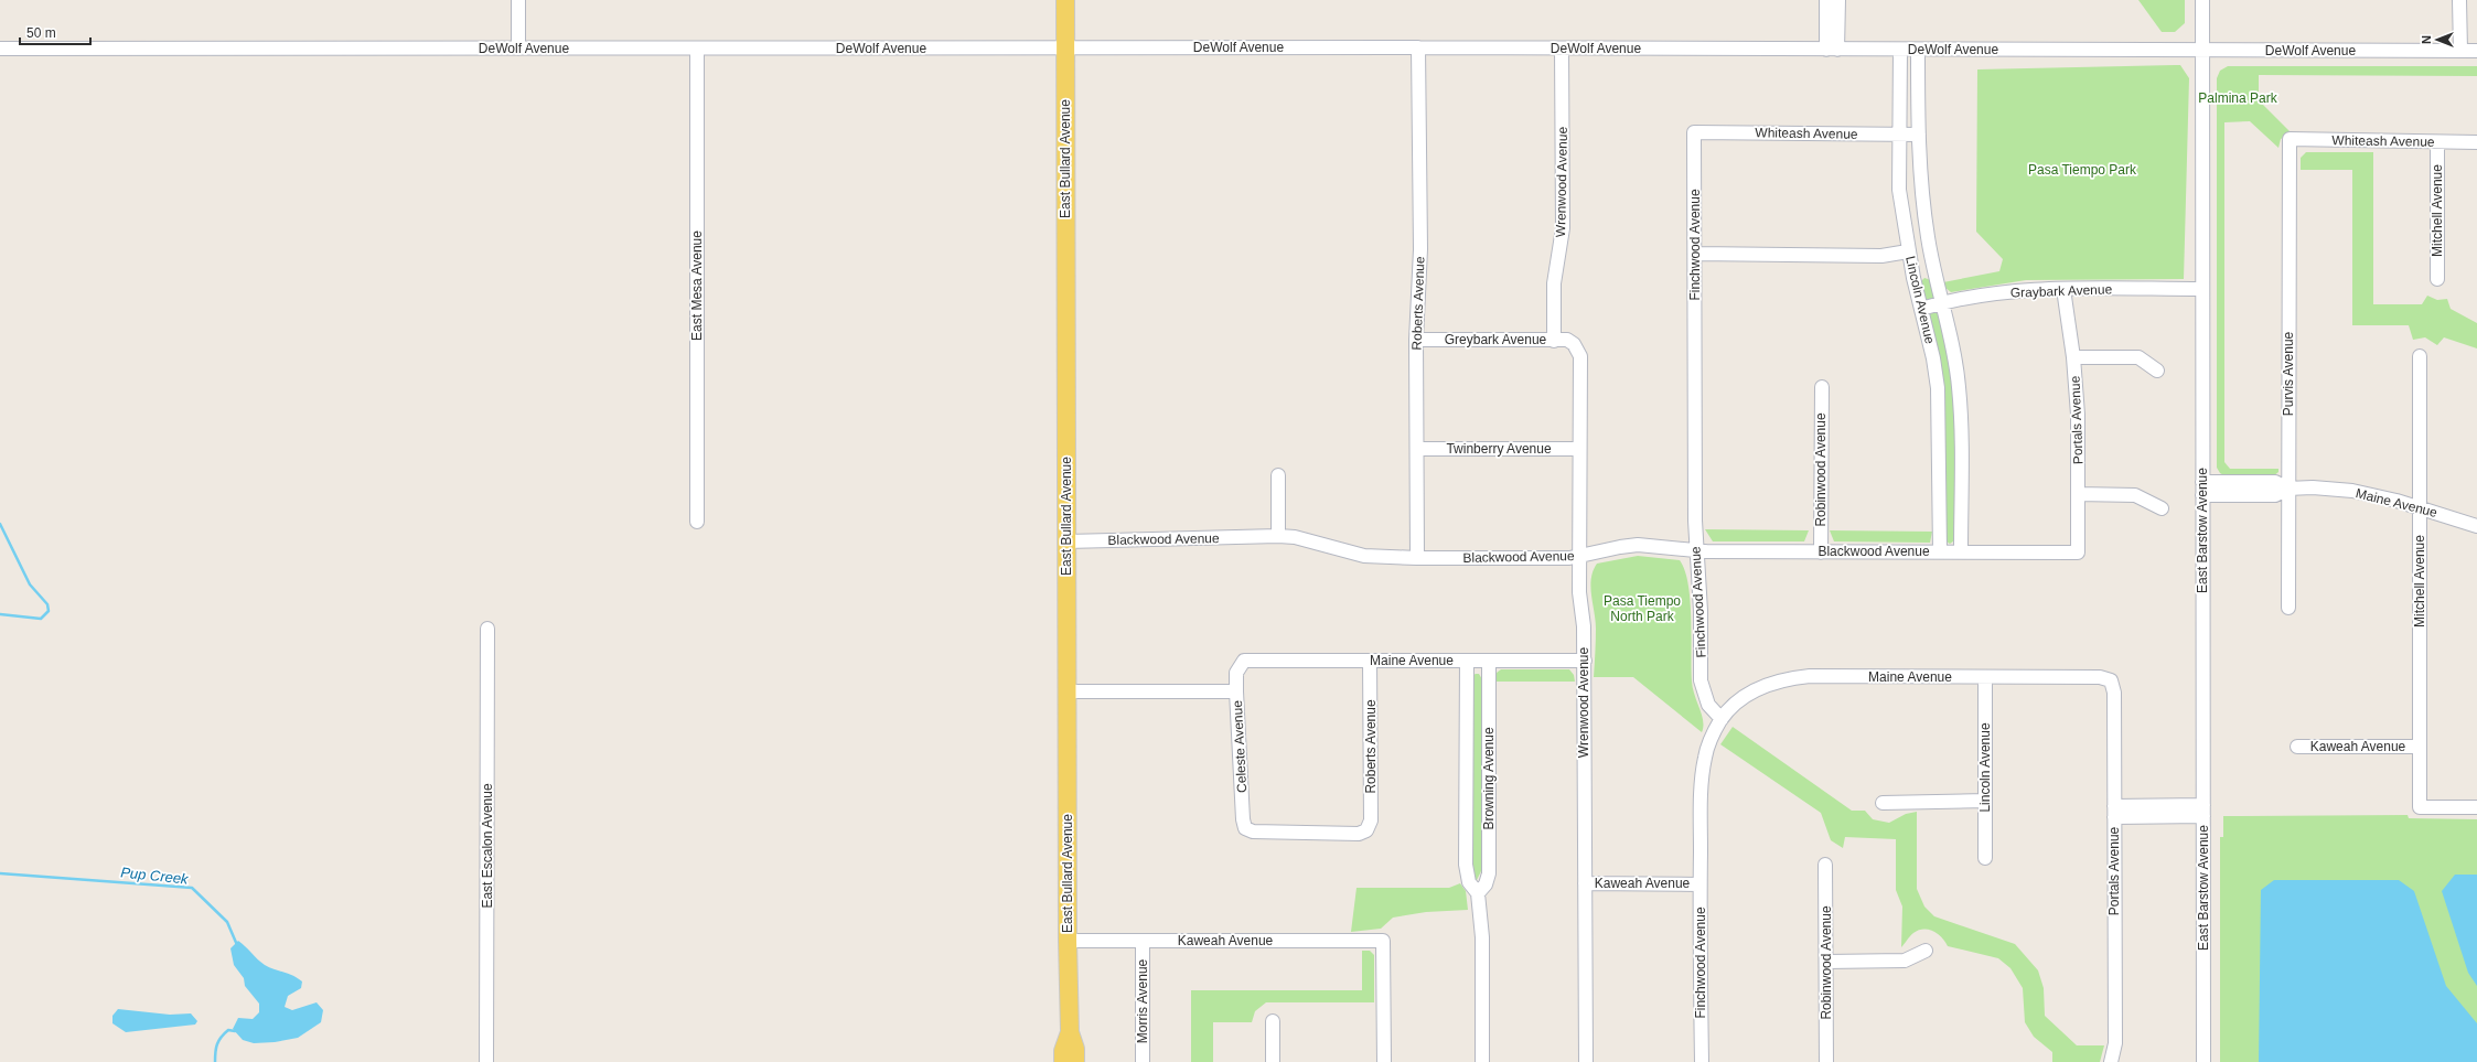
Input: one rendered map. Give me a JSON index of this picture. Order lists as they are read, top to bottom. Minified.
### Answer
{"streets":{"main road":["East Bullard Avenue"],"street":["DeWolf Avenue","Whiteash Avenue","Wrenwood Avenue","Mitchell Avenue","Finchwood Avenue","East Mesa Avenue","Graybark Avenue","Lincoln Avenue","Roberts Avenue","Greybark Avenue","Purvis Avenue","Portals Avenue","Twinberry Avenue","Robinwood Avenue","Maine Avenue","East Barstow Avenue","Blackwood Avenue","Celeste Avenue","Kaweah Avenue","Browning Avenue","East Escalon Avenue","Morris Avenue"]},"crossings":[["DeWolf Avenue","East Bullard Avenue"],["DeWolf Avenue","Wrenwood Avenue"],["DeWolf Avenue","East Mesa Avenue"],["DeWolf Avenue","Lincoln Avenue"],["DeWolf Avenue","Roberts Avenue"],["DeWolf Avenue","East Barstow Avenue"],["Whiteash Avenue","Mitchell Avenue"],["Whiteash Avenue","Finchwood Avenue"],["Whiteash Avenue","Lincoln Avenue"],["Whiteash Avenue","Purvis Avenue"],["East Bullard Avenue","Blackwood Avenue"],["East Bullard Avenue","Kaweah Avenue"],["Wrenwood Avenue","Greybark Avenue"],["Wrenwood Avenue","Twinberry Avenue"],["Wrenwood Avenue","Maine Avenue"],["Wrenwood Avenue","Blackwood Avenue"],["Wrenwood Avenue","Kaweah Avenue"],["Mitchell Avenue","Maine Avenue"],["Mitchell Avenue","Kaweah Avenue"],["Finchwood Avenue","Maine Avenue"],["Finchwood Avenue","Blackwood Avenue"],["Finchwood Avenue","Kaweah Avenue"],["Graybark Avenue","Lincoln Avenue"],["Graybark Avenue","Portals Avenue"],["Graybark Avenue","East Barstow Avenue"],["Lincoln Avenue","Maine Avenue"],["Lincoln Avenue","Blackwood Avenue"],["Roberts Avenue","Greybark Avenue"],["Roberts Avenue","Twinberry Avenue"],["Roberts Avenue","Maine Avenue"],["Roberts Avenue","Blackwood Avenue"],["Roberts Avenue","Celeste Avenue"],["Purvis Avenue","Maine Avenue"],["Portals Avenue","Maine Avenue"],["Portals Avenue","Blackwood Avenue"],["Robinwood Avenue","Blackwood Avenue"],["Maine Avenue","East Barstow Avenue"],["Maine Avenue","Celeste Avenue"],["Maine Avenue","Browning Avenue"],["Kaweah Avenue","Morris Avenue"]],"water":["Pup Creek"],"parks":["Palmina Park","Pasa Tiempo Park","Pasa Tiempo North Park"],"scale_bar":"50 m","north":"left"}
